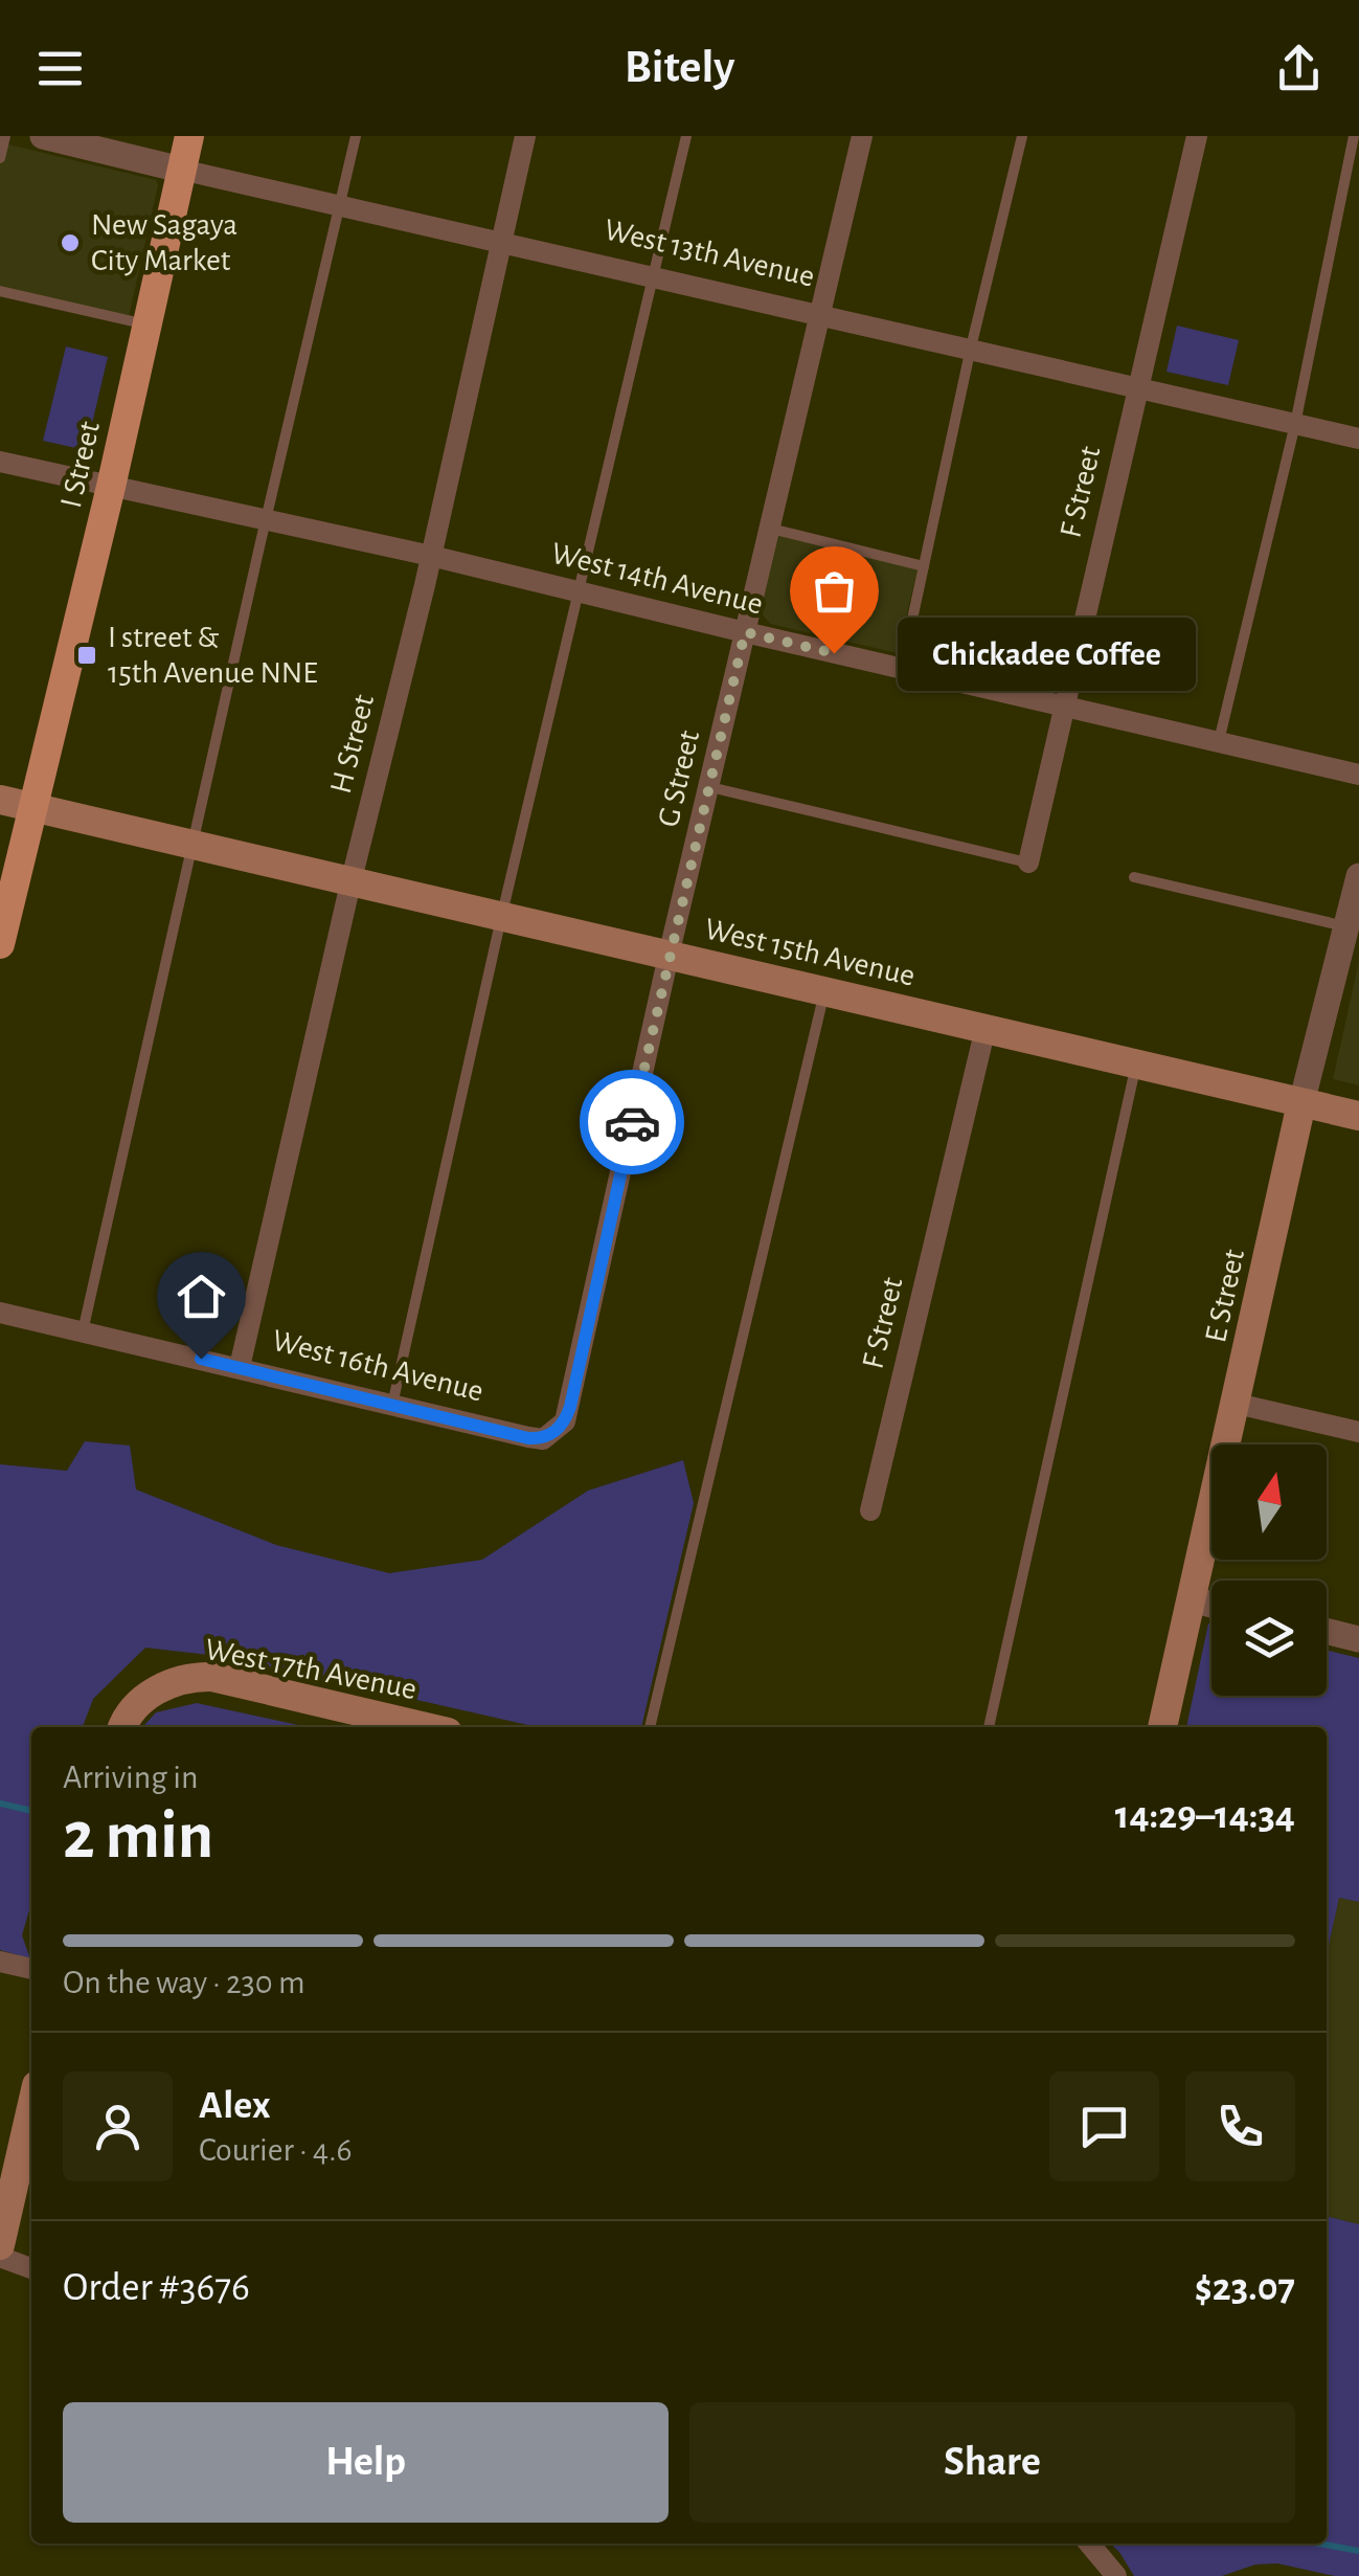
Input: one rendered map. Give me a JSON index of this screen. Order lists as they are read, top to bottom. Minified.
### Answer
{"streets":{"main road":["I Street","West 15th Avenue","E Street","West 17th Avenue"],"street":["West 13th Avenue","F Street","West 14th Avenue","H Street","G Street","West 16th Avenue"]},"crossings":[["West 13th Avenue","I Street"],["West 13th Avenue","F Street"],["West 13th Avenue","H Street"],["West 13th Avenue","G Street"],["I Street","West 14th Avenue"],["I Street","West 15th Avenue"],["F Street","West 14th Avenue"],["F Street","West 15th Avenue"],["West 14th Avenue","H Street"],["West 14th Avenue","G Street"],["H Street","West 15th Avenue"],["H Street","West 16th Avenue"],["G Street","West 15th Avenue"],["G Street","West 16th Avenue"],["West 15th Avenue","E Street"]],"places":{"other":["New Sagaya City Market","Chickadee Coffee"],"transit":["I street & 15th Avenue NNE"]},"north":"top","page":{"header":"Bitely","bubble":"Chickadee Coffee","heading":["2 min","Arriving in","14:29–14:34"],"panel":["Alex","Courier · 4.6","Order #3676","$23.07"],"bar":"On the way · 230 m","buttons":["Help","Share"]}}
